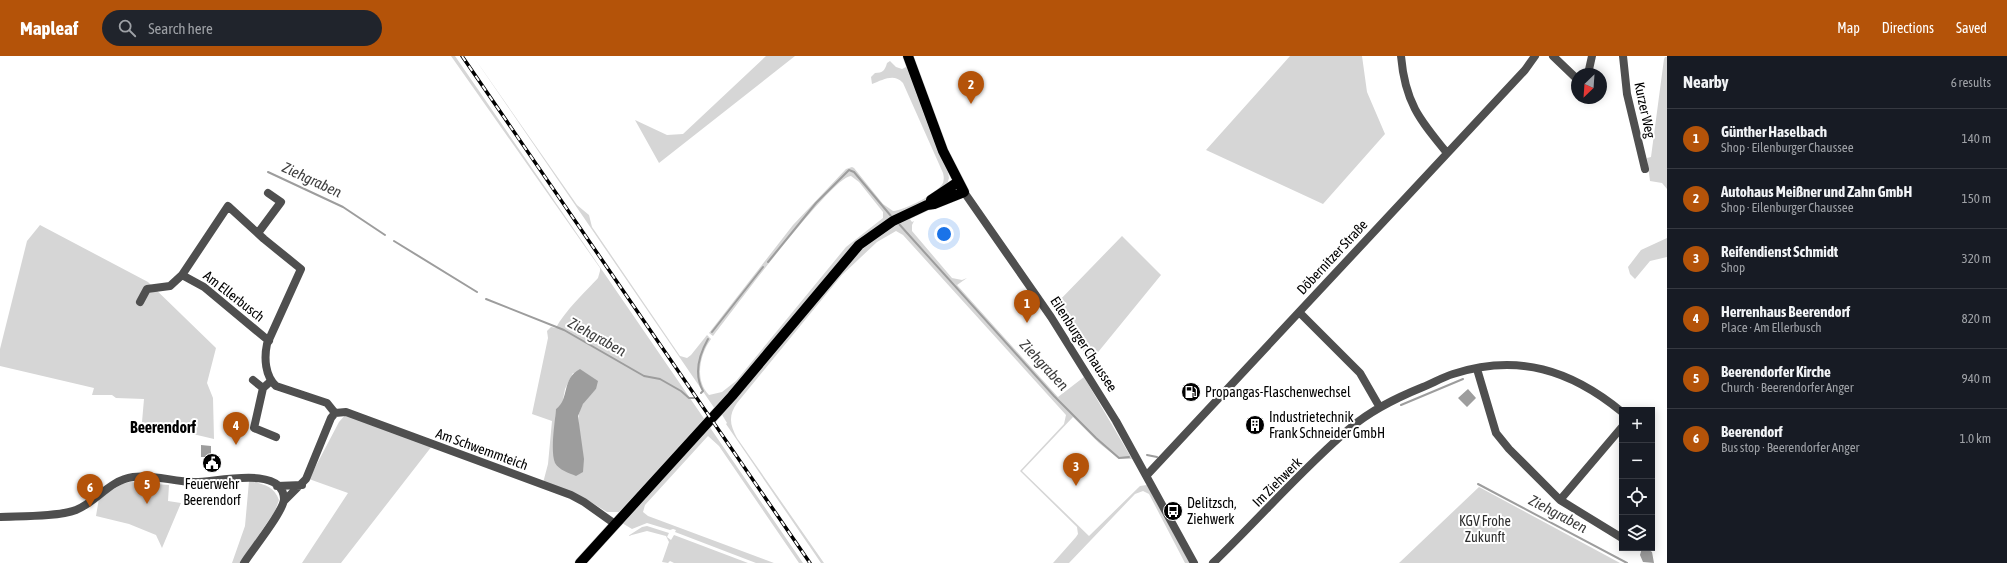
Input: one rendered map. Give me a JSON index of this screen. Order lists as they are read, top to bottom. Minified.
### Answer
{"streets":{"main road":["Eilenburger Chaussee"],"street":["Kurzer Weg","Döbernitzer Straße","Am Ellerbusch","Am Schwemmteich","Im Ziehwerk"]},"crossings":[["Döbernitzer Straße","Eilenburger Chaussee"]],"districts":["Beerendorf"],"water":["Ziehgraben"],"parks":["KGV Frohe Zukunft"],"places":{"fuel station":["Propangas-Flaschenwechsel"],"building":["Industrietechnik Frank Schneider GmbH"],"public building":["Feuerwehr Beerendorf"],"bus stop":["Delitzsch, Ziehwerk"]},"north":"bottom left","page":{"header":"Mapleaf","search":"Search here","nav":["Map","Directions","Saved"],"heading":["Nearby","6 results"],"pins":["2","1","4","3","5","6"],"list":[{"mark":"1","name":"Günther Haselbach","note":"Shop · Eilenburger Chaussee","value":"140 m"},{"mark":"2","name":"Autohaus Meißner und Zahn GmbH","note":"Shop · Eilenburger Chaussee","value":"150 m"},{"mark":"3","name":"Reifendienst Schmidt","note":"Shop","value":"320 m"},{"mark":"4","name":"Herrenhaus Beerendorf","note":"Place · Am Ellerbusch","value":"820 m"},{"mark":"5","name":"Beerendorfer Kirche","note":"Church · Beerendorfer Anger","value":"940 m"},{"mark":"6","name":"Beerendorf","note":"Bus stop · Beerendorfer Anger","value":"1.0 km"}],"map_buttons":["+","−"]}}
